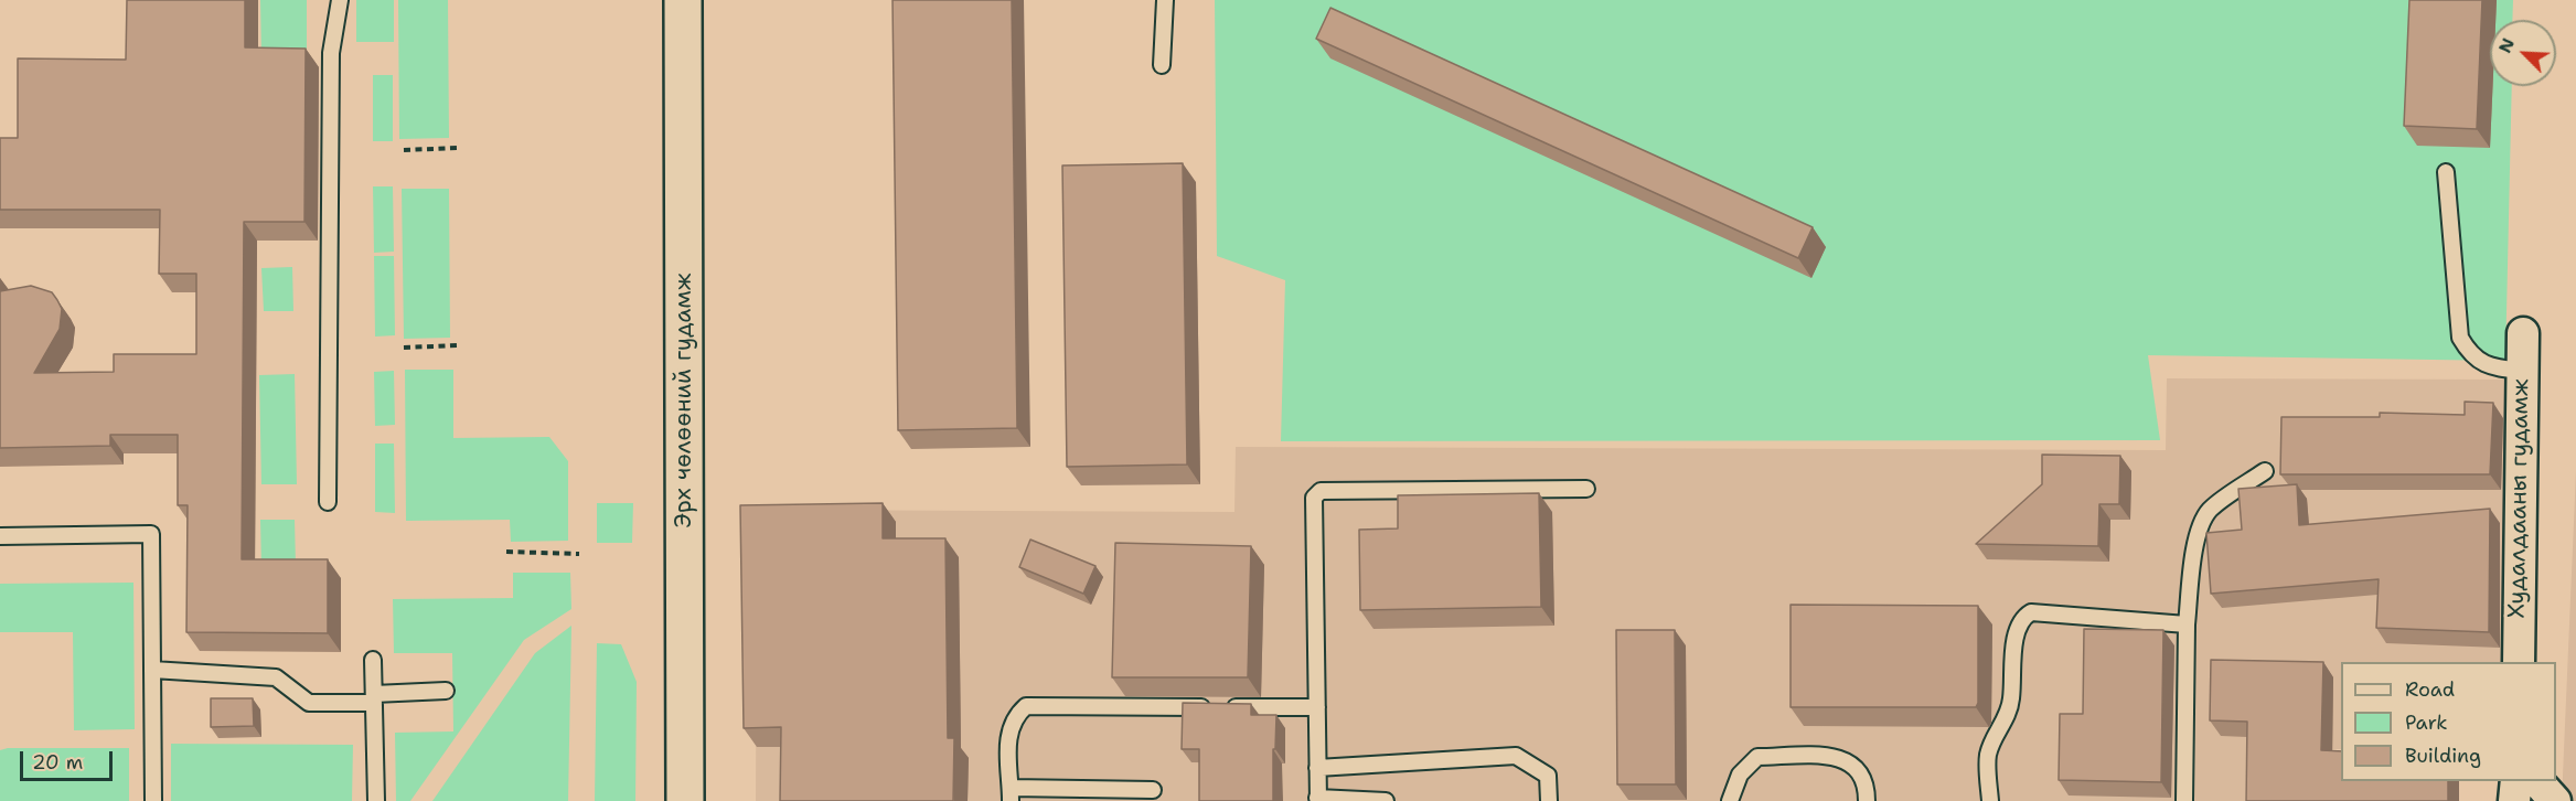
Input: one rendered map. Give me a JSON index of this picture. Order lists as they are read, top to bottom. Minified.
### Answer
{"streets":{"main road":["Эрх чөлөөний гудамж"],"street":["Худалдааны гудамж"]},"legend":["Road","Park","Building"],"scale_bar":"20 m","north":"top left"}
